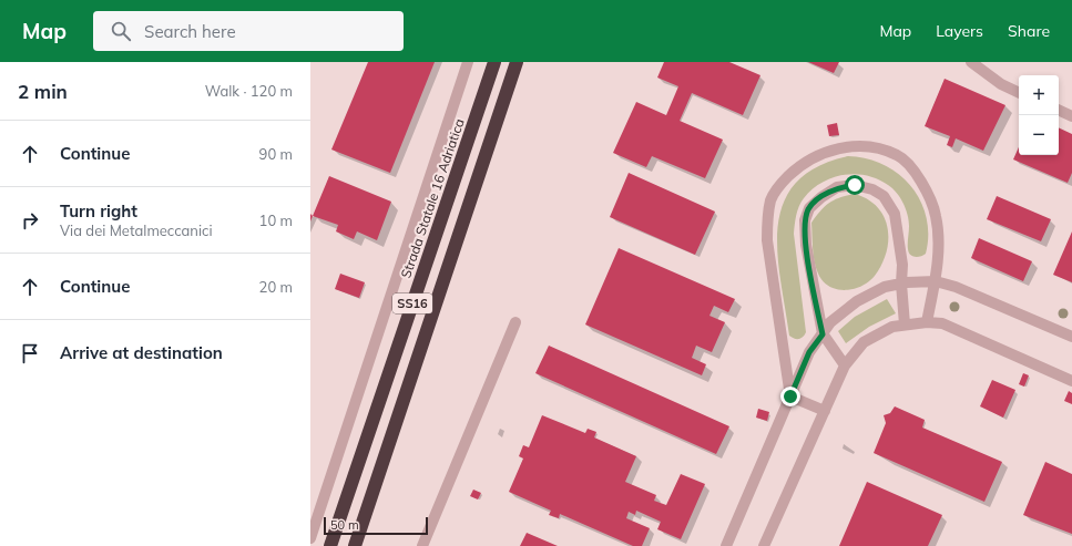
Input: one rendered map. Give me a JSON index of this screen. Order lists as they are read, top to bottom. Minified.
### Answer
{"streets":{"highway":["Strada Statale 16 Adriatica","SS16"]},"scale_bar":"50 m","page":{"header":"Map","search":"Search here","nav":["Map","Layers","Share"],"heading":["2 min","Walk · 120 m"],"map_buttons":["+","−"],"list":[["Continue","90 m"],["Turn right","Via dei Metalmeccanici","10 m"],["Continue","20 m"],"Arrive at destination"],"scale":"50 m"}}
